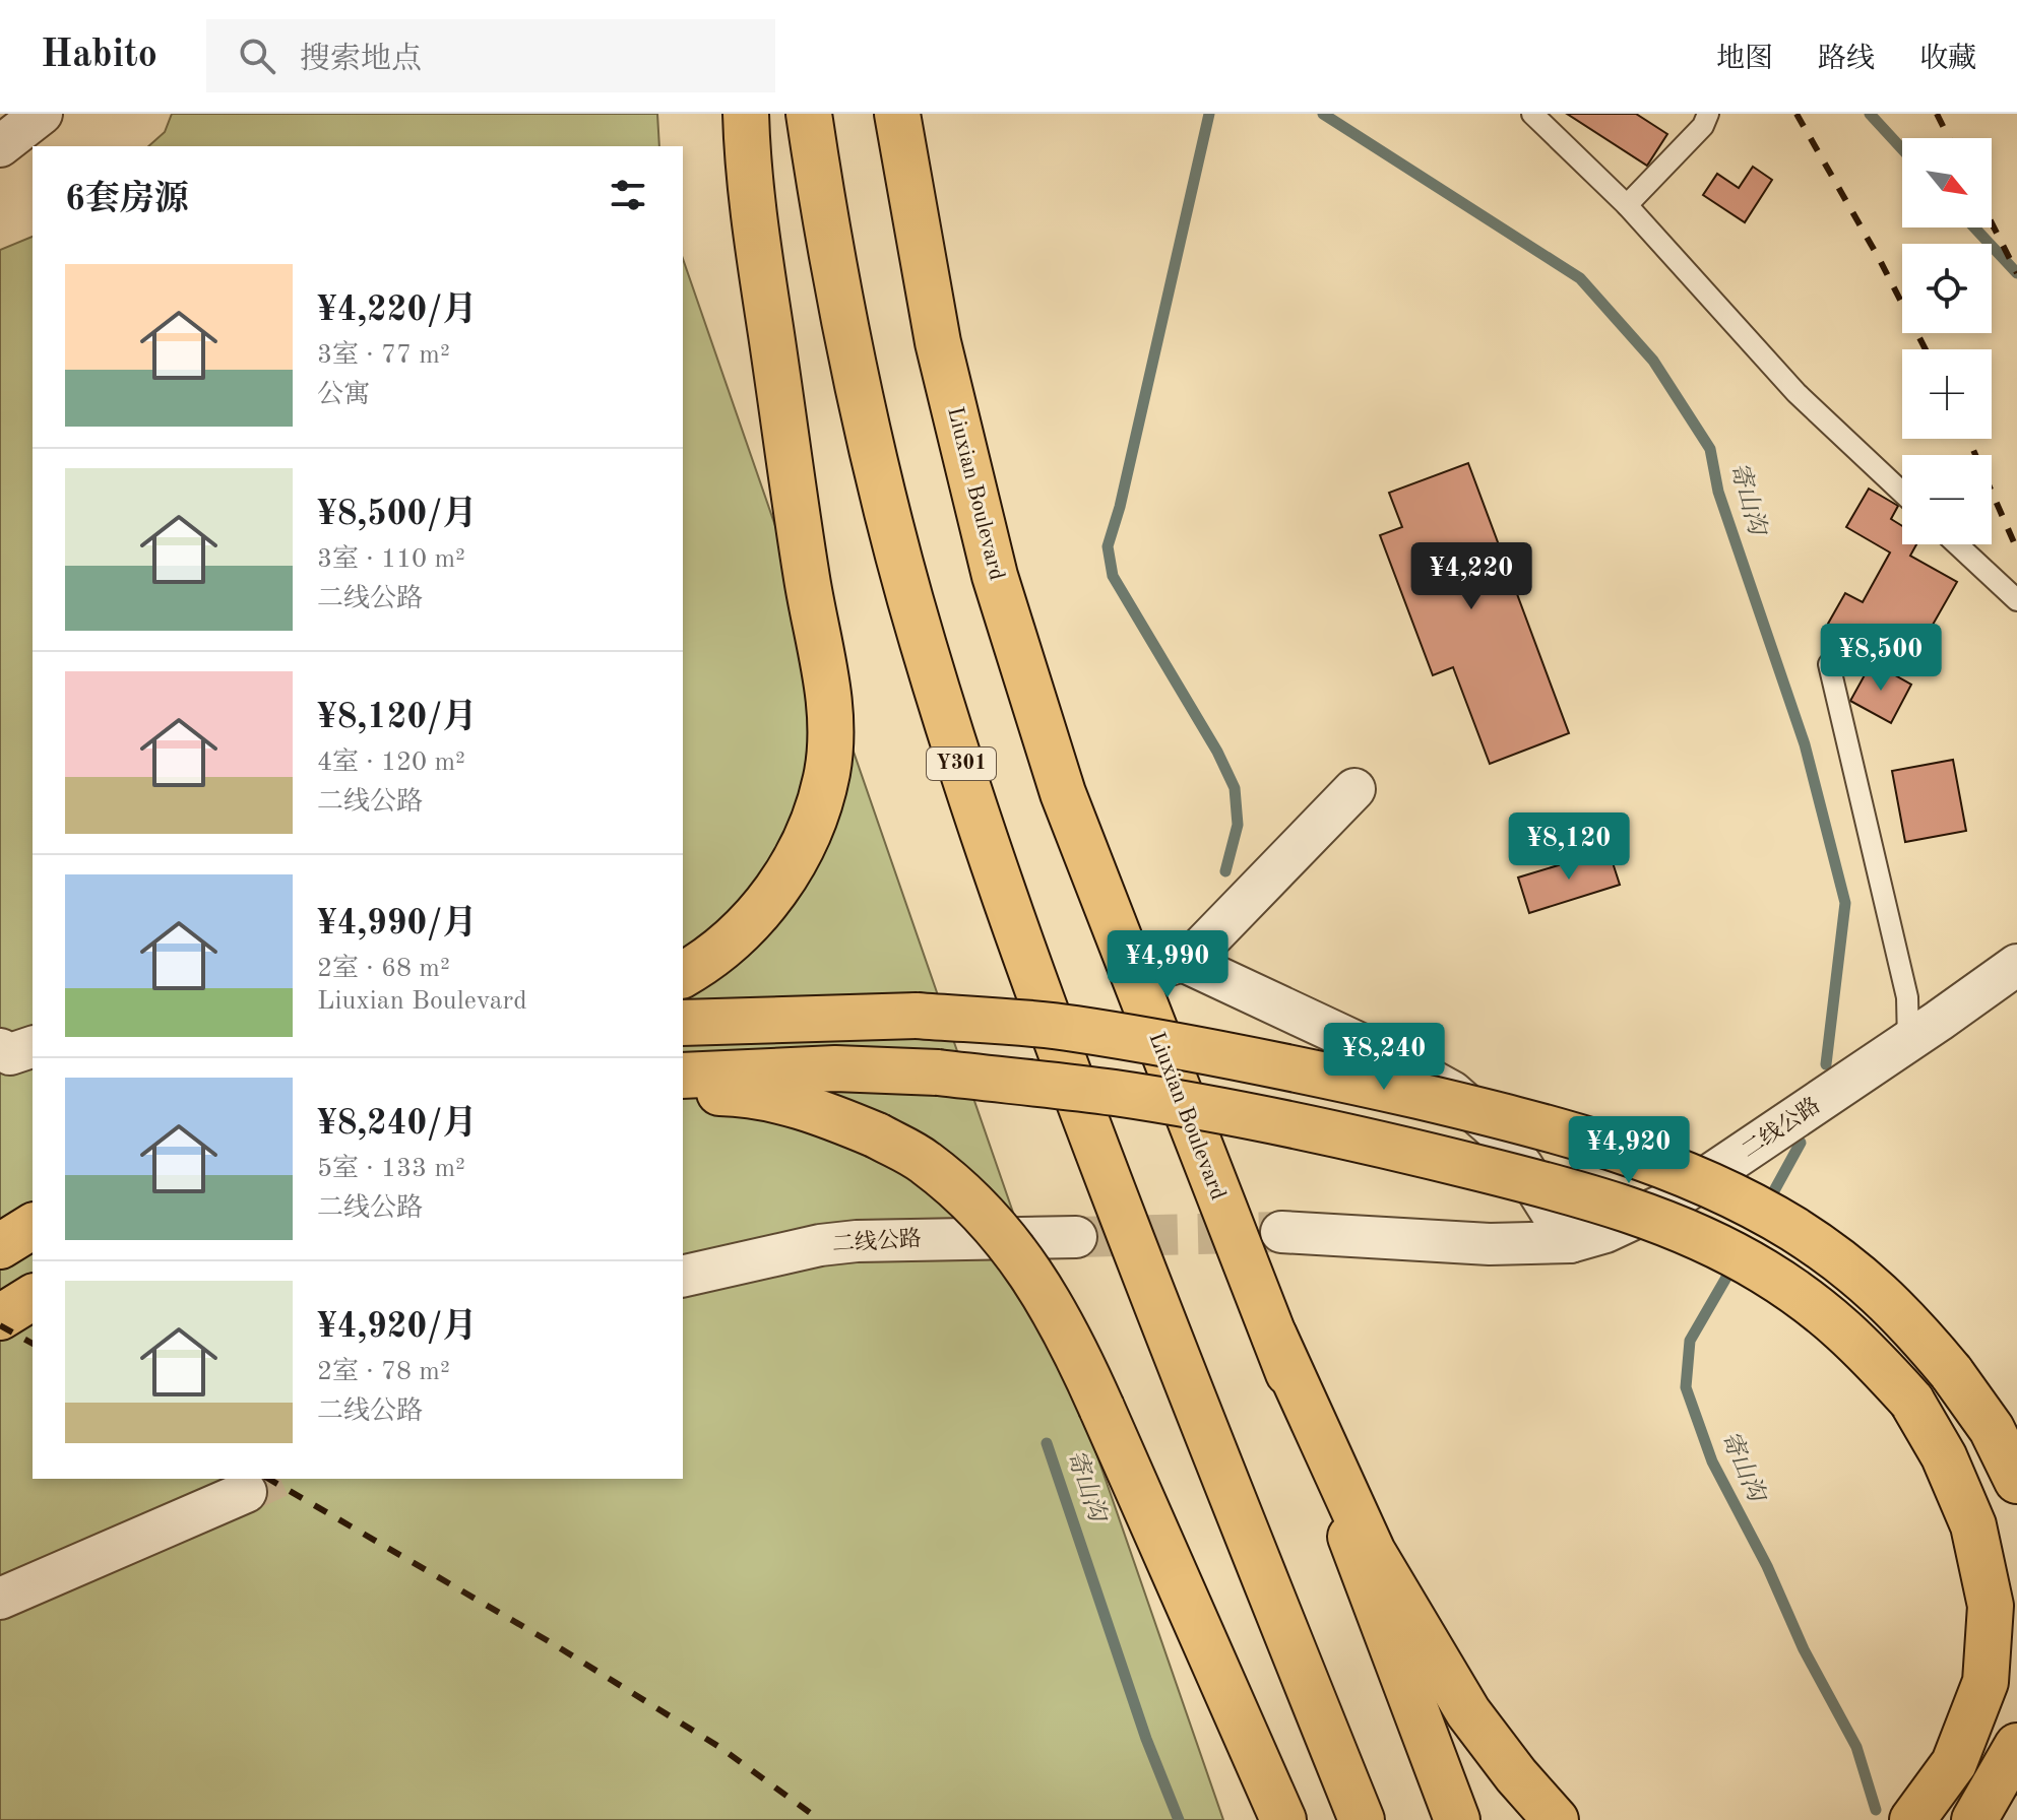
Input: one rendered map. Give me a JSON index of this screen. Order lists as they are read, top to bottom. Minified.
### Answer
{"streets":{"main road":["Liuxian Boulevard","Y301"],"street":["二线公路"]},"water":["寄山沟"],"north":"bottom right","page":{"header":"Habito","search":"搜索地点","nav":["地图","路线","收藏"],"map_buttons":["+","−"],"heading":"6套房源","list":[{"name":"¥4,220/月","note":"3室 · 77 m² · 公寓"},{"name":"¥8,500/月","note":"3室 · 110 m² · 二线公路"},{"name":"¥8,120/月","note":"4室 · 120 m² · 二线公路"},{"name":"¥4,990/月","note":"2室 · 68 m² · Liuxian Boulevard"},{"name":"¥8,240/月","note":"5室 · 133 m² · 二线公路"},{"name":"¥4,920/月","note":"2室 · 78 m² · 二线公路"}],"price":["¥4,220","¥8,500","¥8,120","¥4,990","¥8,240","¥4,920"]}}
